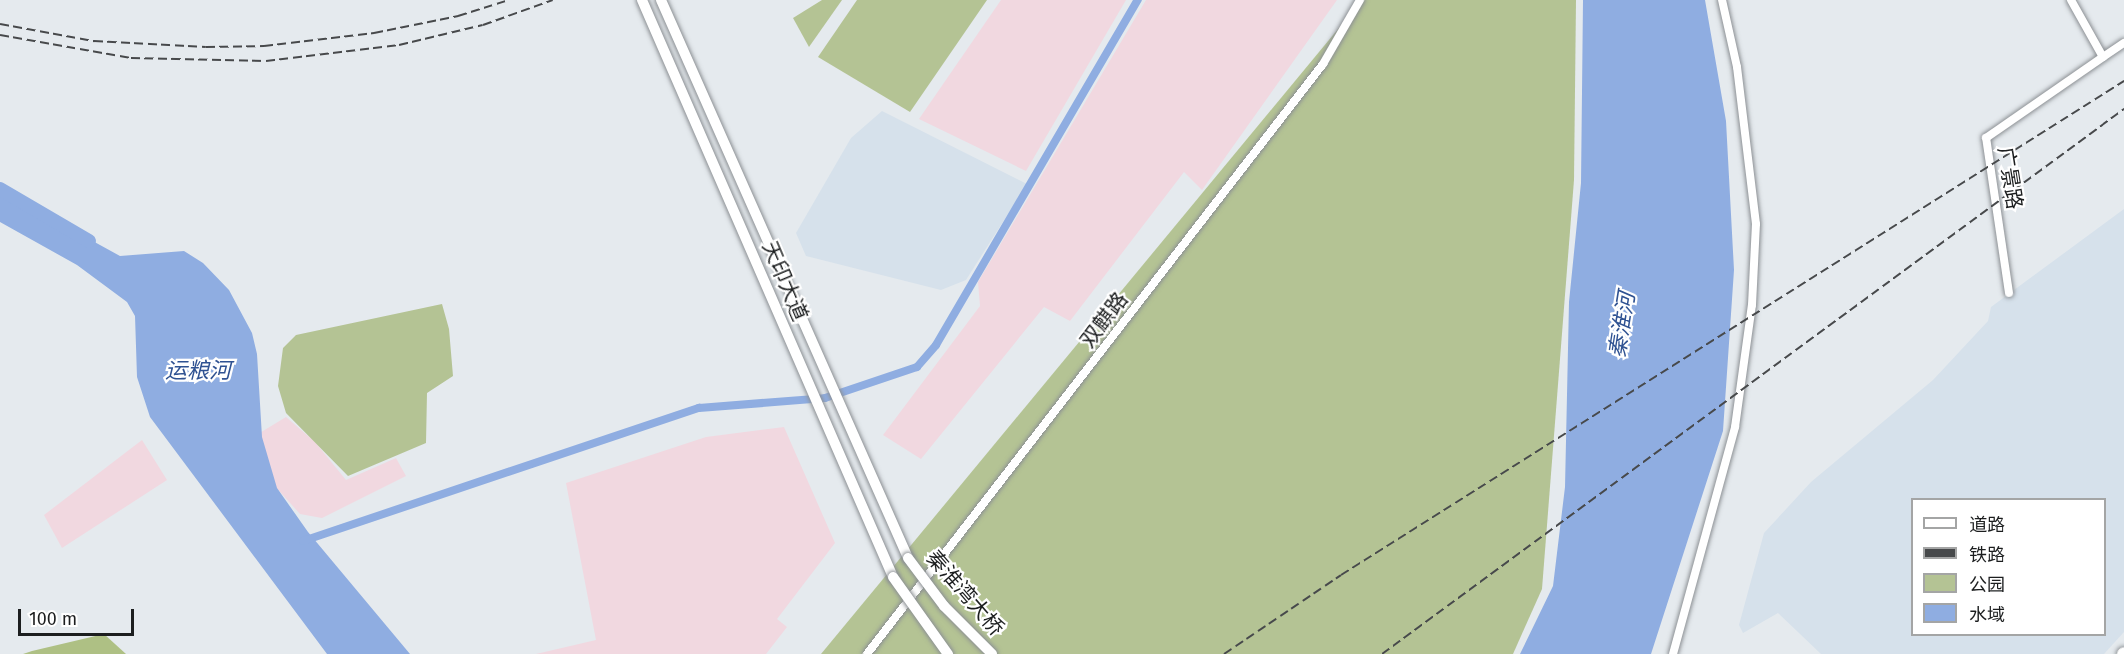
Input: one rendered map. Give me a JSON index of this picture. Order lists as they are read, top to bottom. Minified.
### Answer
{"streets":{"main road":["天印大道","秦淮湾大桥"],"street":["广景路","双麒路"]},"crossings":[["天印大道","秦淮湾大桥"]],"water":["秦淮河","运粮河"],"legend":["道路","铁路","公园","水域"],"scale_bar":"100 m"}
